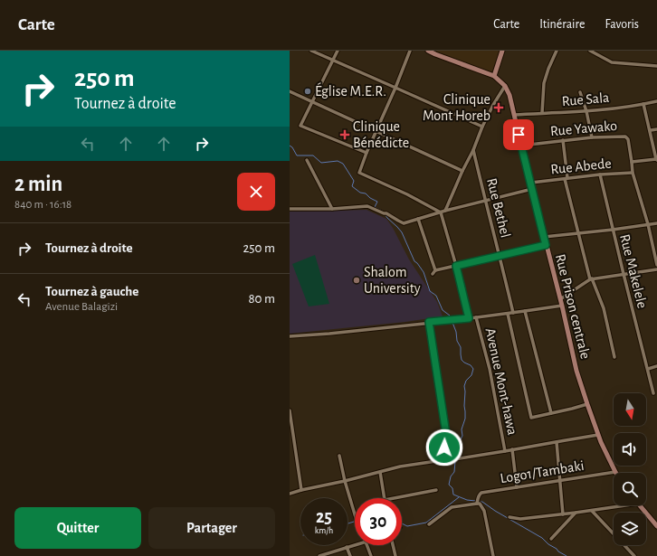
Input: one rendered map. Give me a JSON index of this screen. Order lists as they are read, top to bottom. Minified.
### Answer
{"streets":{"street":["Rue Sala","Rue Yawako","Rue Abede","Rue Bethel","Rue Makelele","Rue Prison centrale","Avenue Mont-hawa","Logo1/Tambaki"]},"crossings":[["Rue Sala","Rue Prison centrale"],["Rue Yawako","Rue Abede"],["Rue Yawako","Rue Prison centrale"],["Rue Abede","Rue Makelele"],["Rue Abede","Rue Prison centrale"],["Rue Prison centrale","Logo1/Tambaki"]],"places":{"other":["Église M.E.R.","Shalom University"],"health":["Clinique Mont Horeb","Clinique Bénédicte"]},"north":"bottom","page":{"header":"Carte","nav":["Carte","Itinéraire","Favoris"],"turn":["250 m","Tournez à droite"],"heading":["2 min","840 m · 16:18"],"list":[{"name":"Tournez à droite","value":"250 m"},{"name":"Tournez à gauche","note":"Avenue Balagizi","value":"80 m"}],"speed":"25 km/h","limit":"30","buttons":["Quitter","Partager"]}}
